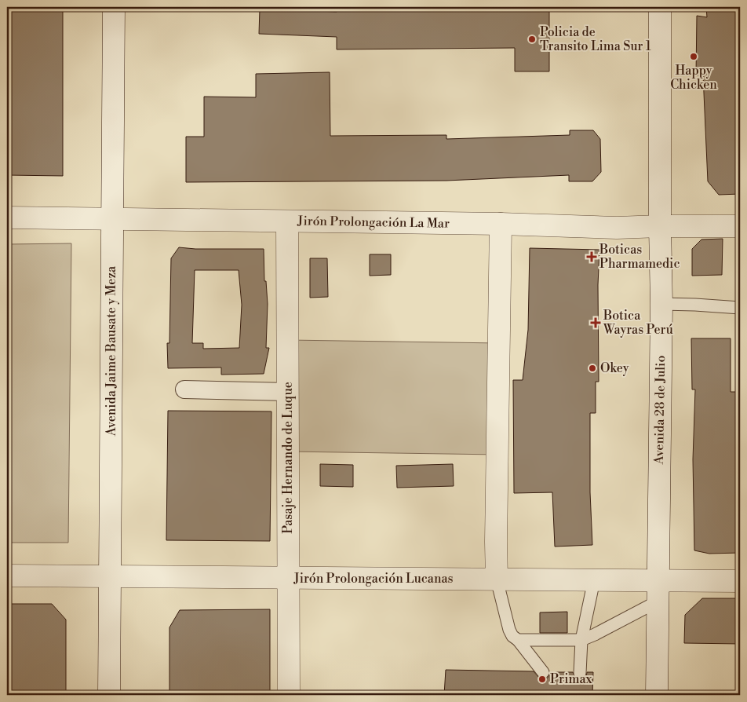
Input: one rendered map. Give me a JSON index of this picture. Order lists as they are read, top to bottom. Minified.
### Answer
{"streets":{"street":["Jirón Prolongación La Mar","Avenida Jaime Bausate y Meza","Avenida 28 de Julio","Pasaje Hernando de Luque","Jirón Prolongación Lucanas"]},"crossings":[["Jirón Prolongación La Mar","Avenida Jaime Bausate y Meza"],["Jirón Prolongación La Mar","Avenida 28 de Julio"],["Jirón Prolongación La Mar","Pasaje Hernando de Luque"],["Avenida Jaime Bausate y Meza","Jirón Prolongación Lucanas"],["Avenida 28 de Julio","Jirón Prolongación Lucanas"],["Pasaje Hernando de Luque","Jirón Prolongación Lucanas"]],"places":{"other":["Policia de Transito Lima Sur 1","Happy Chicken","Okey","Primax"],"health":["Boticas Pharmamedic","Botica Wayras Perú"]}}
